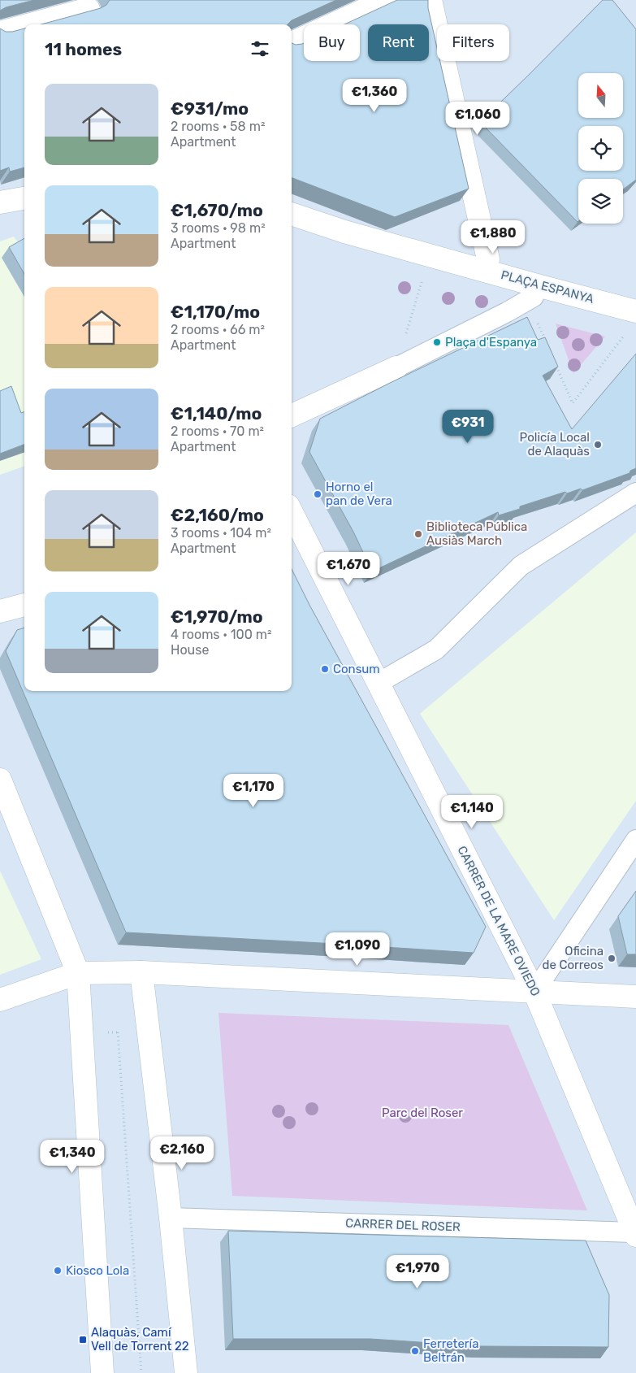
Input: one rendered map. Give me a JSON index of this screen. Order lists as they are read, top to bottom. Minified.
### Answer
{"streets":{"street":["PLAÇA ESPANYA","CARRER DE LA MARE OVIEDO","CARRER DEL ROSER"]},"crossings":[["CARRER DE LA MARE OVIEDO","CARRER DEL ROSER"]],"parks":["Parc del Roser"],"places":{"other":["Plaça d'Espanya","Policía Local de Alaquàs","Horno el pan de Vera","Biblioteca Pública Ausiàs March","Consum","Oficina de Correos","Kiosco Lola","Ferretería Beltrán"],"transit":["Alaquàs, Camí Vell de Torrent 22"]},"north":"top","page":{"chip":["Buy","Rent","Filters"],"heading":"11 homes","list":[{"name":"€931/mo","note":"2 rooms · 58 m² · Apartment"},{"name":"€1,670/mo","note":"3 rooms · 98 m² · Apartment"},{"name":"€1,170/mo","note":"2 rooms · 66 m² · Apartment"},{"name":"€1,140/mo","note":"2 rooms · 70 m² · Apartment"},{"name":"€2,160/mo","note":"3 rooms · 104 m² · Apartment"},{"name":"€1,970/mo","note":"4 rooms · 100 m² · House"}],"price":["€1,360","€1,060","€1,880","€931","€1,670","€1,170","€1,140","€1,090","€2,160","€1,340","€1,970"]}}
